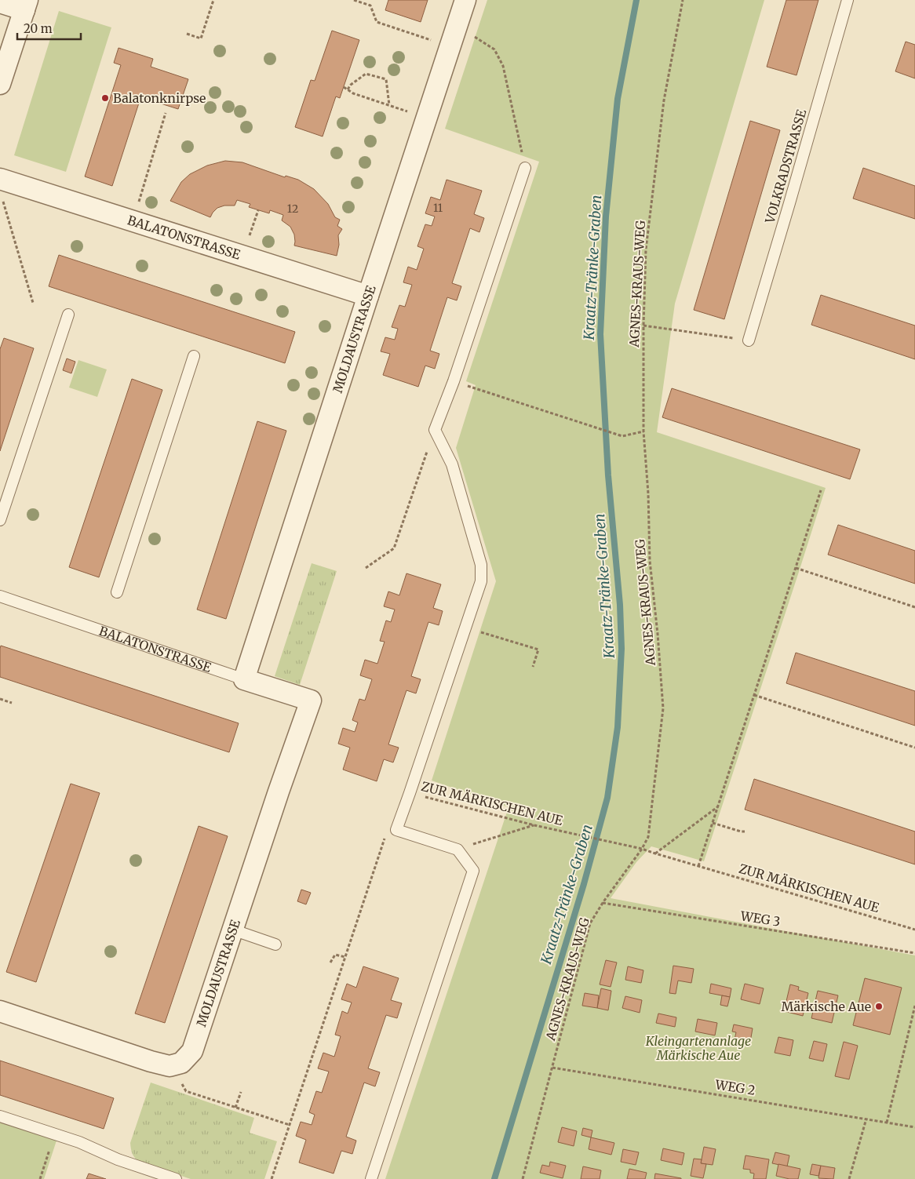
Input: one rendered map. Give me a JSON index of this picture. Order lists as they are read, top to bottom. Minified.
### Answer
{"streets":{"street":["BALATONSTRASSE","MOLDAUSTRASSE"],"lane":["VOLKRADSTRASSE"],"path":["AGNES-KRAUS-WEG","ZUR MÄRKISCHEN AUE","WEG 3","WEG 2"]},"crossings":[["BALATONSTRASSE","MOLDAUSTRASSE"],["AGNES-KRAUS-WEG","ZUR MÄRKISCHEN AUE"],["AGNES-KRAUS-WEG","WEG 3"],["AGNES-KRAUS-WEG","WEG 2"]],"water":["Kraatz-Tränke-Graben"],"parks":["Kleingartenanlage Märkische Aue"],"places":["Balatonknirpse","Märkische Aue"],"house_numbers":["11","12"],"scale_bar":"20 m"}
